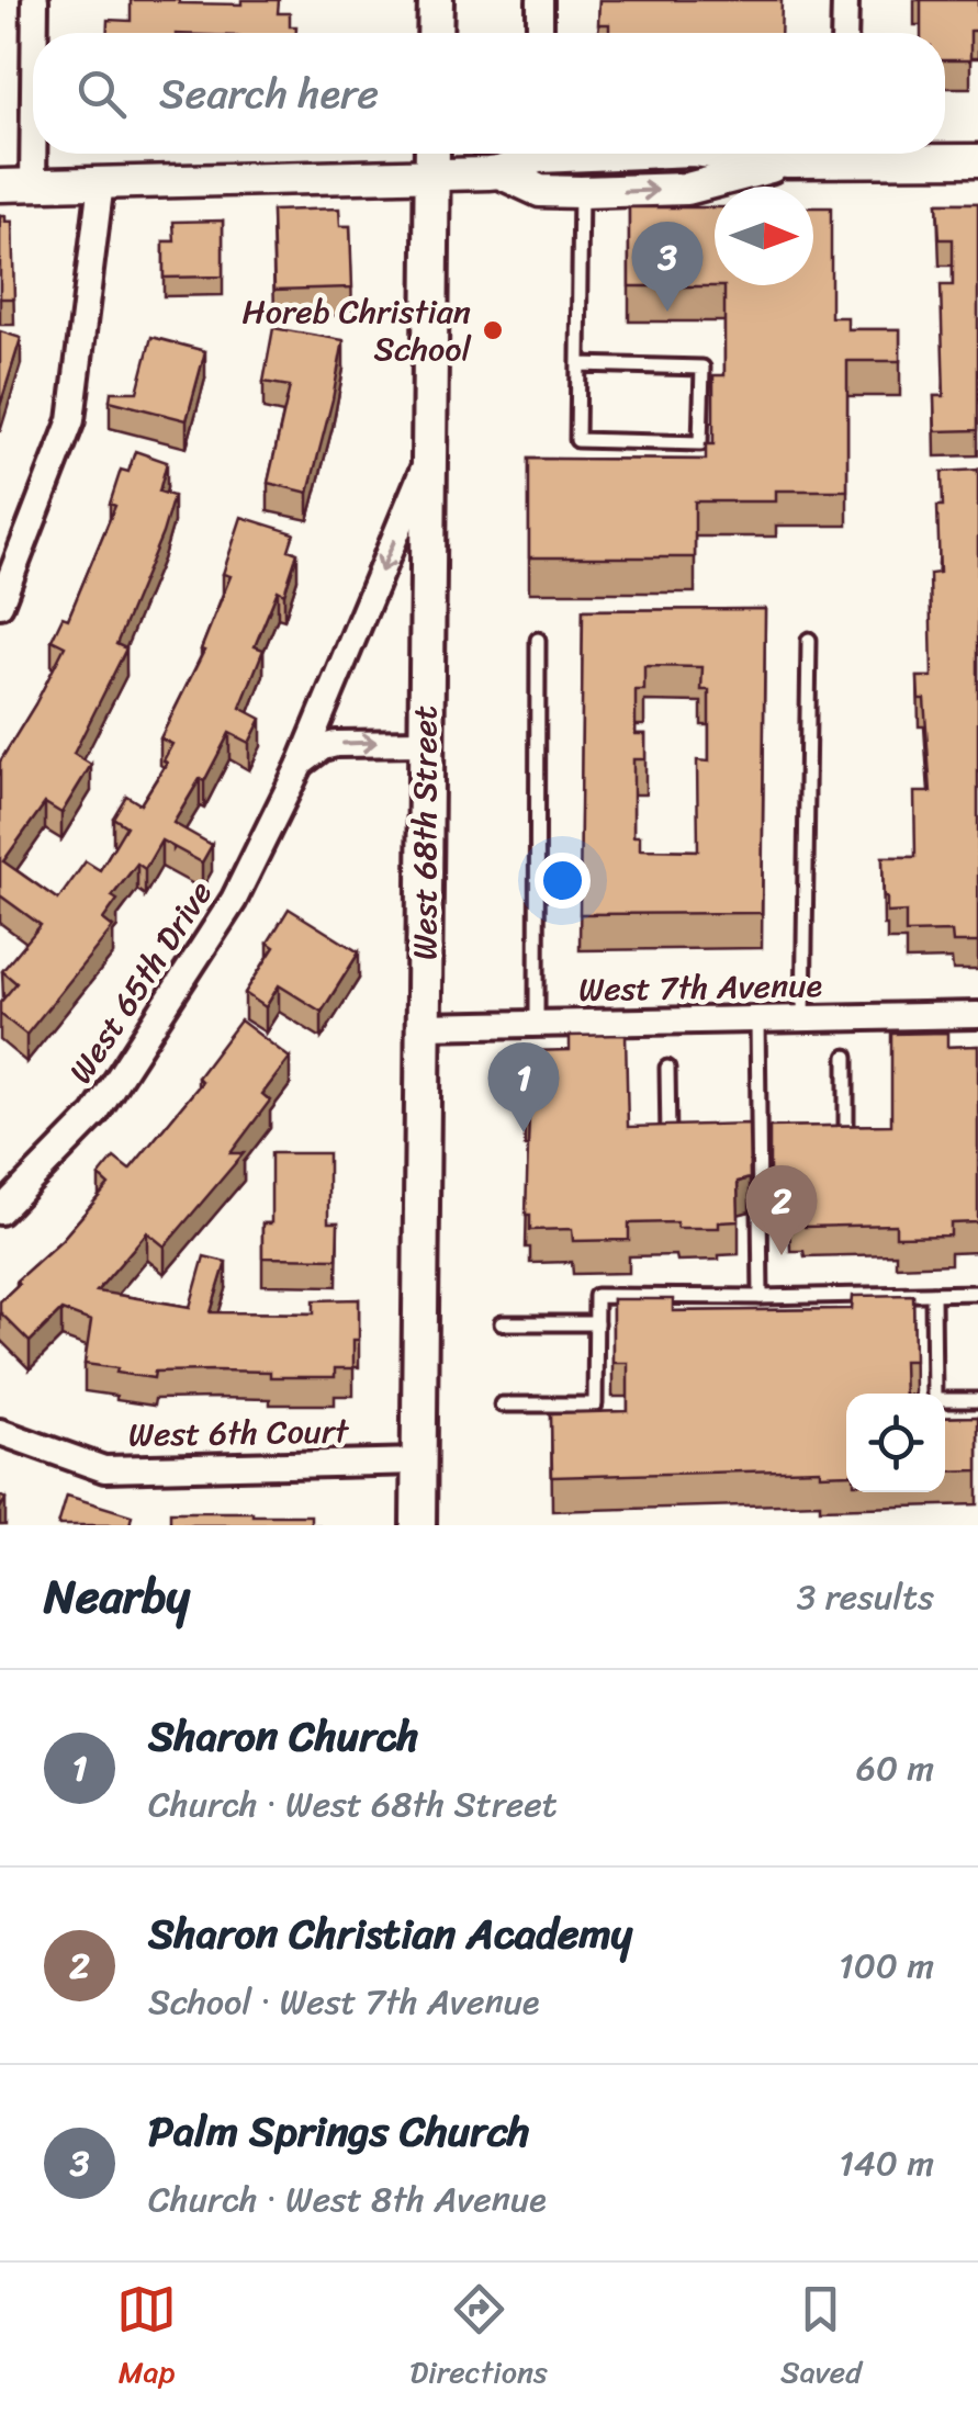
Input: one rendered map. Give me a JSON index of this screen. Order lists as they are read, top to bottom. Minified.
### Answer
{"streets":{"main road":["West 68th Street"],"street":["West 65th Drive","West 7th Avenue","West 6th Court"]},"crossings":[["West 68th Street","West 65th Drive"],["West 68th Street","West 7th Avenue"],["West 68th Street","West 6th Court"]],"one_way":["West 65th Drive"],"places":["Horeb Christian School"],"north":"right","page":{"search":"Search here","pins":["3","1","2"],"heading":["Nearby","3 results"],"list":[{"mark":"1","name":"Sharon Church","note":"Church · West 68th Street","value":"60 m"},{"mark":"2","name":"Sharon Christian Academy","note":"School · West 7th Avenue","value":"100 m"},{"mark":"3","name":"Palm Springs Church","note":"Church · West 8th Avenue","value":"140 m"}],"nav":["Map","Directions","Saved"]}}
